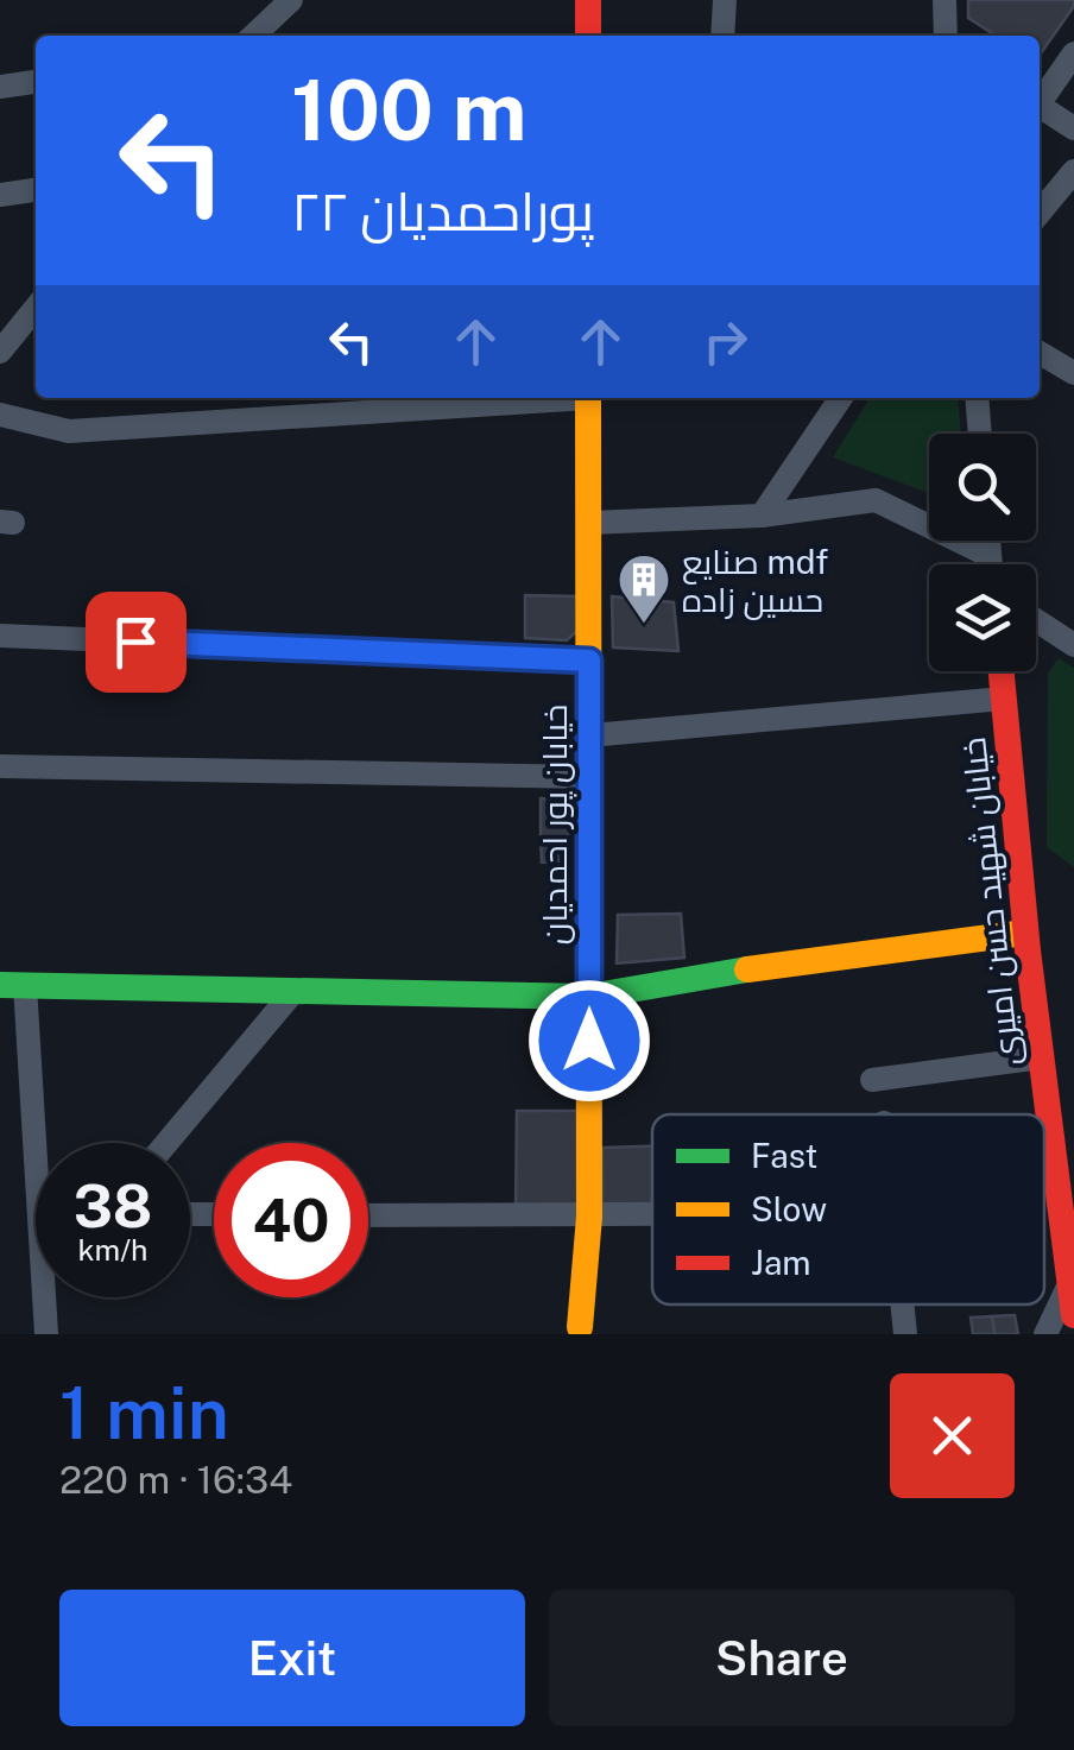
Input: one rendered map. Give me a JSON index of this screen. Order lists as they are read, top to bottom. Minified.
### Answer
{"streets":{"street":["خیابان پور احمدیان","خیابان شهید حسن امیری"]},"places":{"building":["صنایع mdf حسین زاده"]},"legend":["Fast","Slow","Jam"],"page":{"turn":["100 m","پوراحمدیان ۲۲"],"speed":"38 km/h","limit":"40","heading":["1 min","220 m · 16:34"],"buttons":["Exit","Share"]}}
